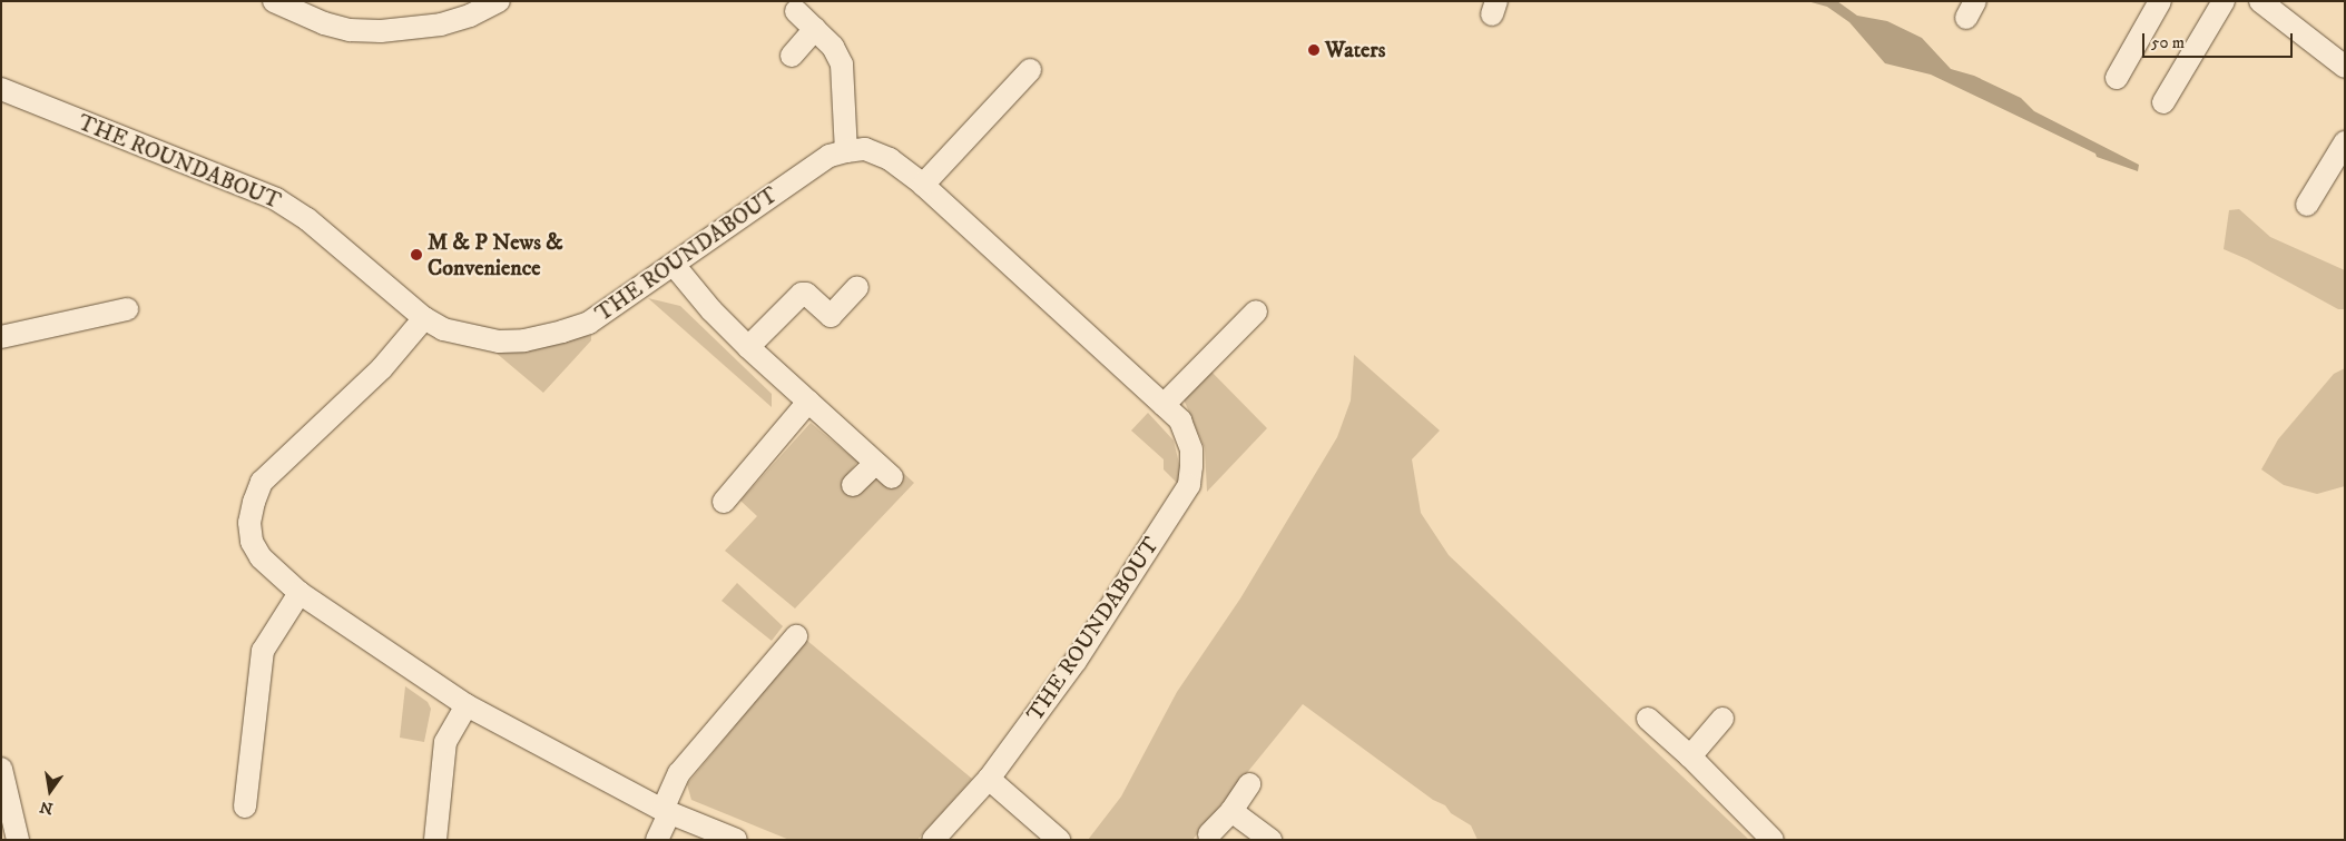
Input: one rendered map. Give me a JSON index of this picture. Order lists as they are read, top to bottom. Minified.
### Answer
{"streets":{"street":["THE ROUNDABOUT"]},"places":["Waters","M & P News & Convenience"],"scale_bar":"50 m","north":"bottom"}
